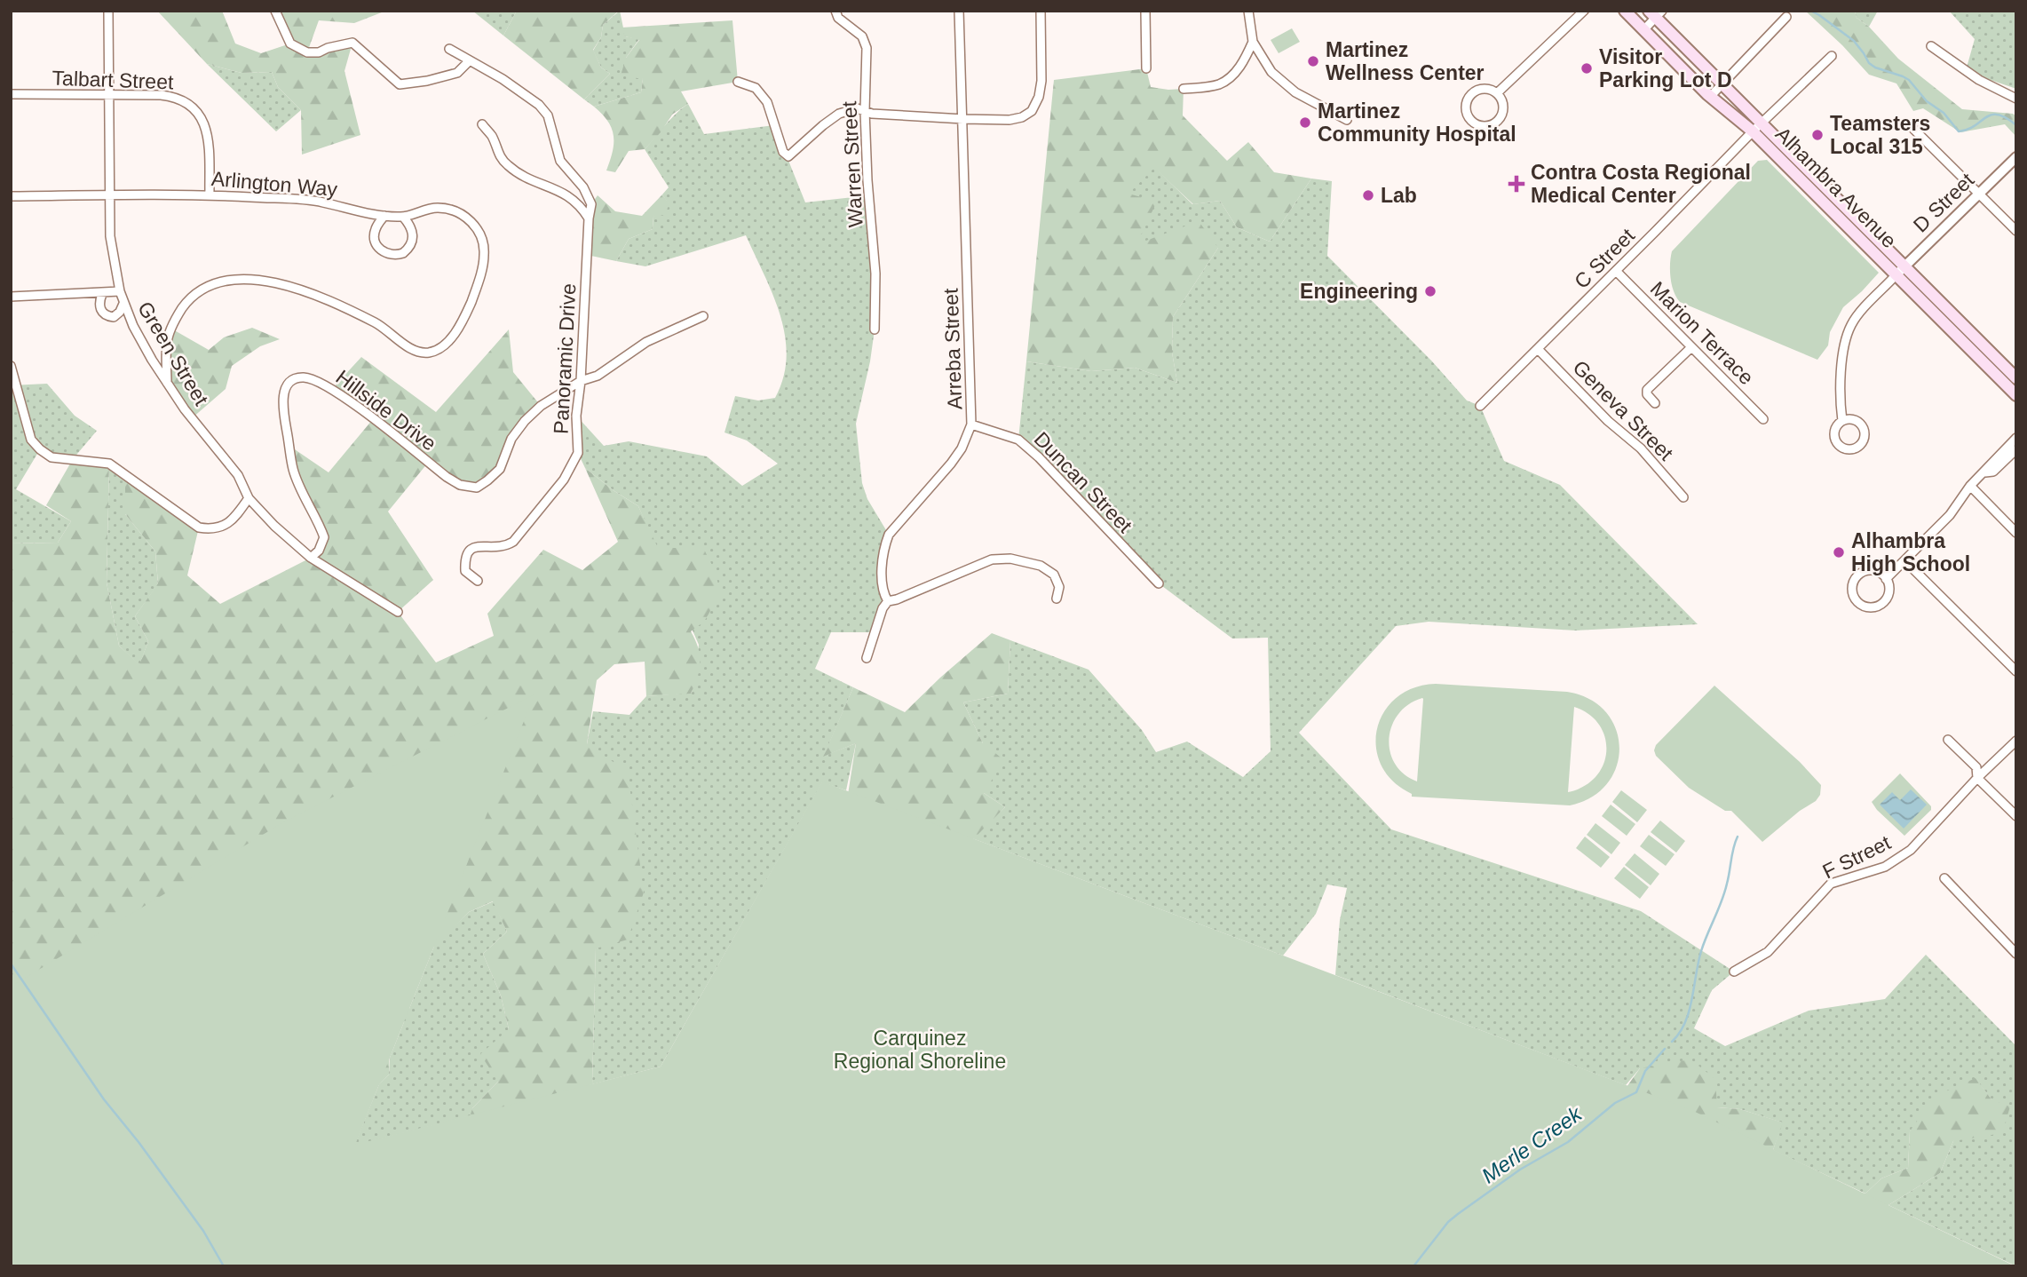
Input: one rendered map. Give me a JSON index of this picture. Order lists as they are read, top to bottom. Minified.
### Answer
{"streets":{"main road":["Alhambra Avenue"],"street":["Talbart Street","Warren Street","Arlington Way","D Street","C Street","Marion Terrace","Arreba Street","Green Street","Panoramic Drive","Hillside Drive","Geneva Street","Duncan Street","F Street"]},"crossings":[["Talbart Street","Arlington Way"],["Talbart Street","Green Street"],["Arlington Way","Green Street"],["Alhambra Avenue","D Street"],["Alhambra Avenue","C Street"],["C Street","Marion Terrace"],["C Street","Geneva Street"],["Arreba Street","Duncan Street"],["Green Street","Hillside Drive"],["Panoramic Drive","Hillside Drive"]],"water":["Merle Creek"],"parks":["Carquinez Regional Shoreline"],"places":{"other":["Martinez Wellness Center","Visitor Parking Lot D","Martinez Community Hospital","Teamsters Local 315","Lab","Engineering","Alhambra High School"],"health":["Contra Costa Regional Medical Center"]}}
